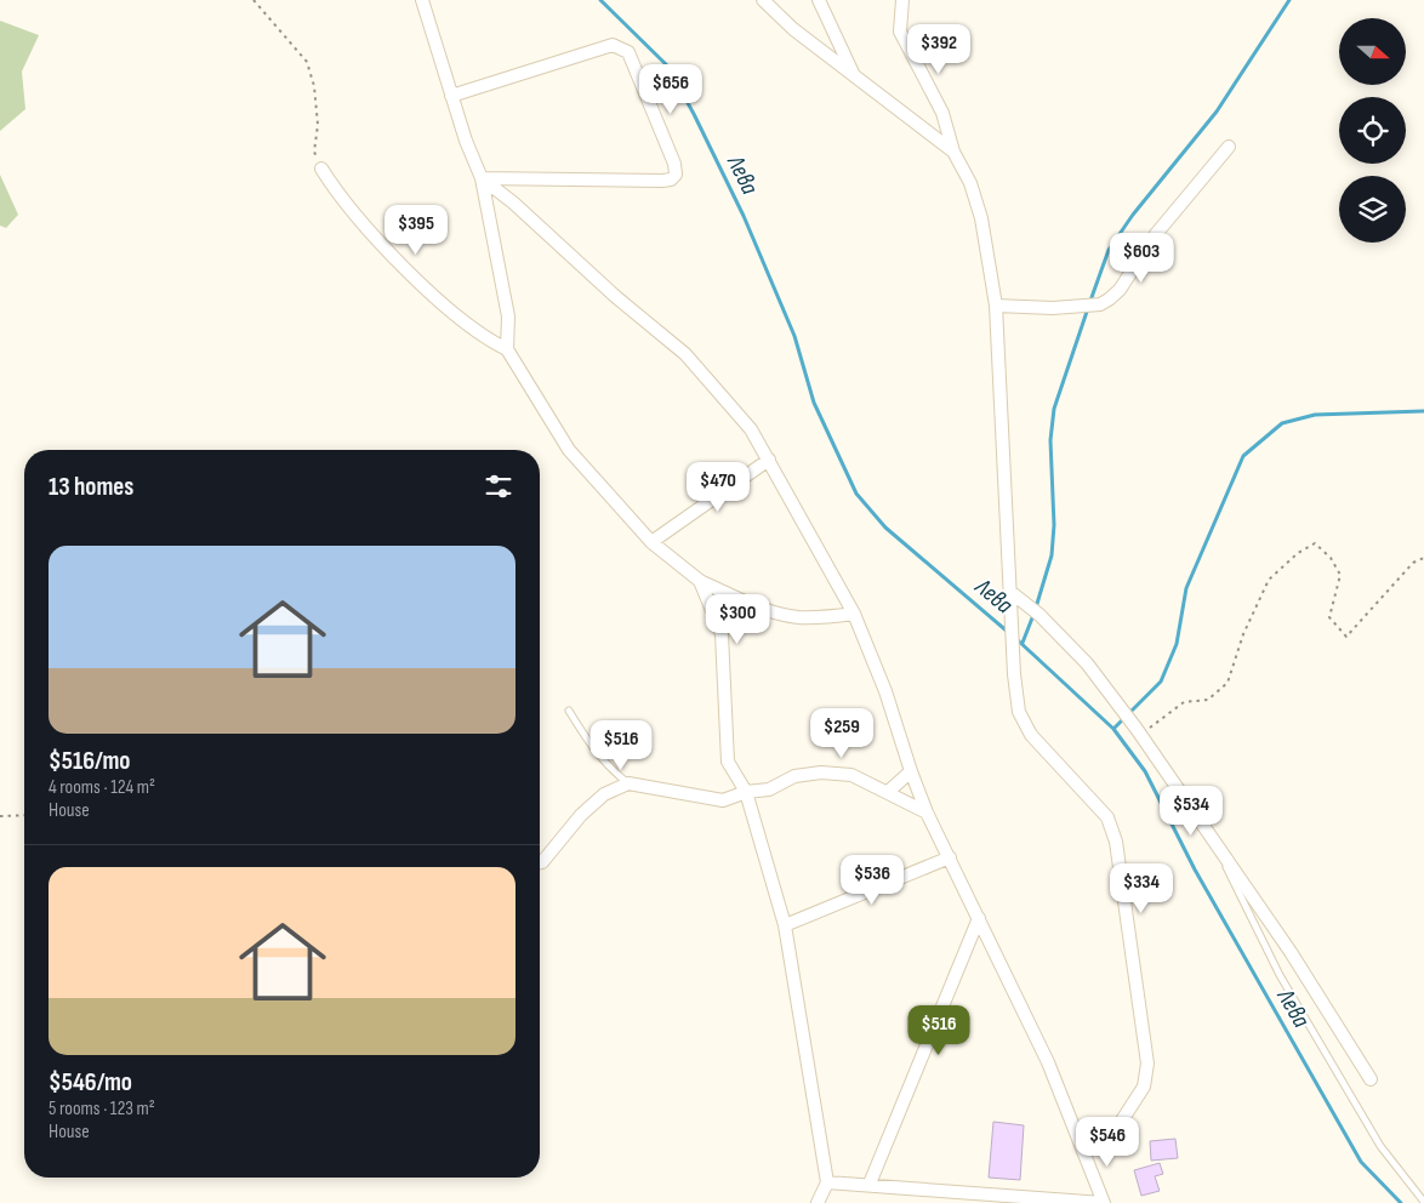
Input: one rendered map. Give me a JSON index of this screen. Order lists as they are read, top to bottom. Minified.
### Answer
{"water":["Лева"],"north":"right","page":{"price":["$392","$656","$395","$603","$470","$300","$259","$516","$534","$536","$334","$516","$546"],"heading":"13 homes","list":[{"name":"$516/mo","note":"4 rooms · 124 m² · House"},{"name":"$546/mo","note":"5 rooms · 123 m² · House"}]}}
